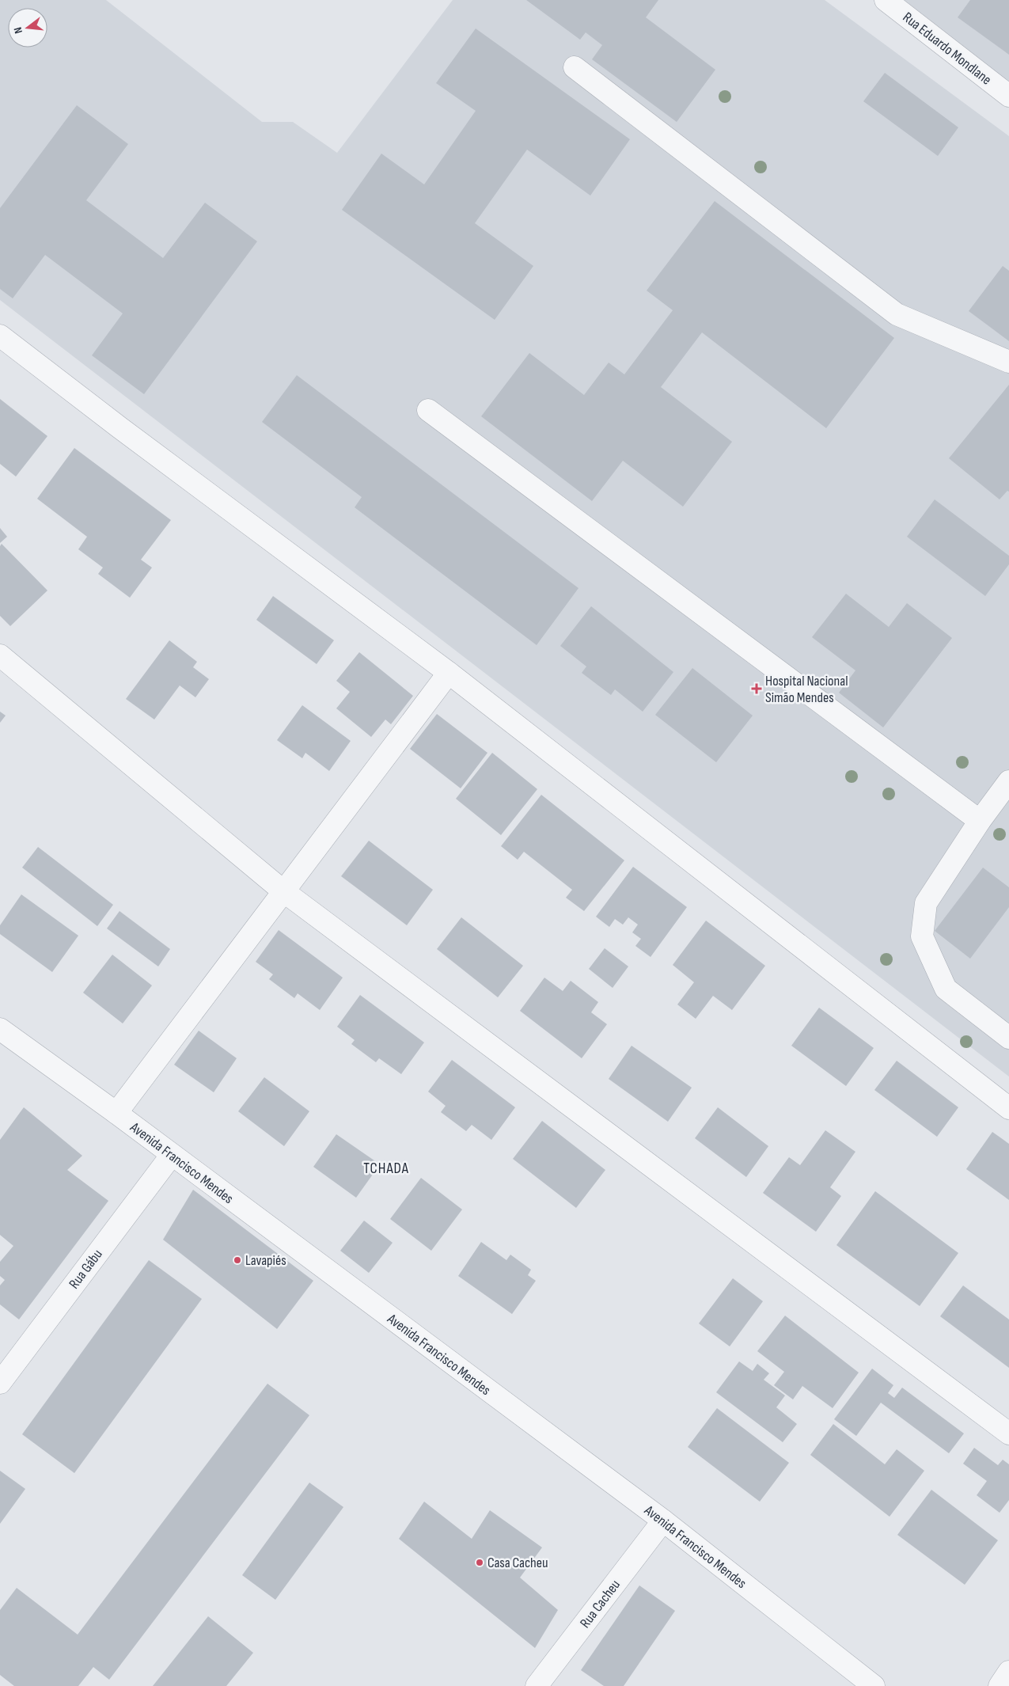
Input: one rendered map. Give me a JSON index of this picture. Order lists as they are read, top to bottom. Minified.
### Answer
{"streets":{"street":["Rua Eduardo Mondlane","Avenida Francisco Mendes","Rua Gábu","Rua Cacheu"]},"crossings":[["Avenida Francisco Mendes","Rua Gábu"],["Avenida Francisco Mendes","Rua Cacheu"]],"districts":["TCHADA"],"places":{"health":["Hospital Nacional Simão Mendes"],"other":["Lavapiés","Casa Cacheu"]},"north":"left"}
